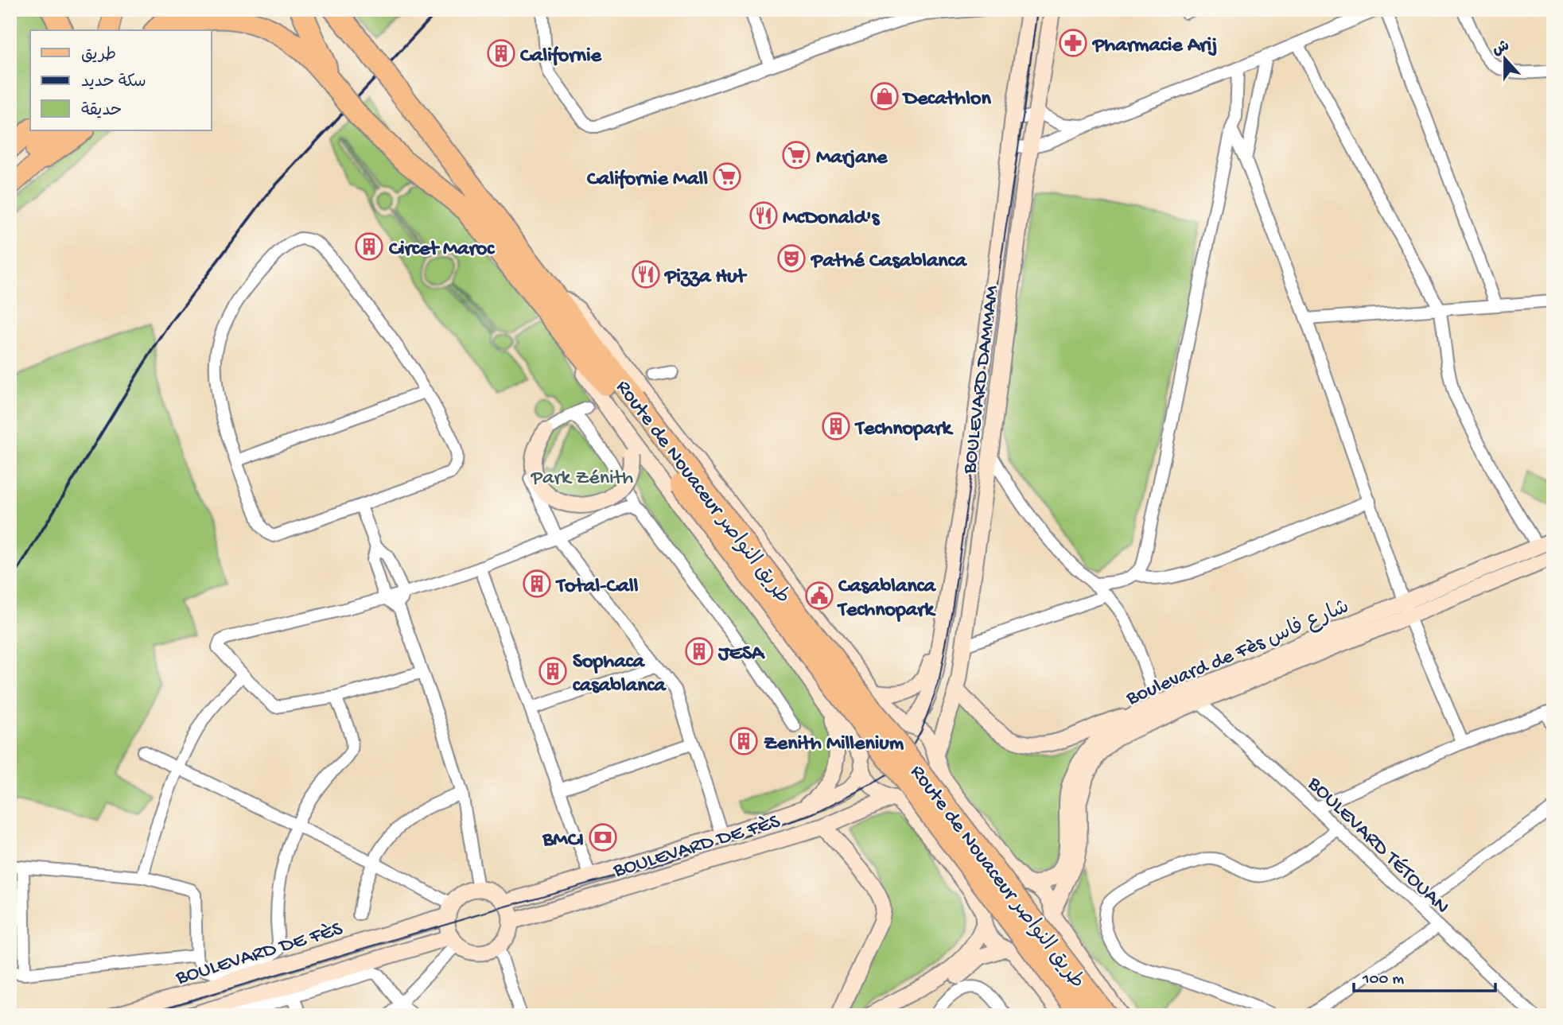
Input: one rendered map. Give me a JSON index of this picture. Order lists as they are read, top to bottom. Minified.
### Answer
{"streets":{"highway":["Route de Nouaceur طريق النواصر"],"main road":["BOULEVARD DAMMAM","Boulevard de Fès شارع فاس","BOULEVARD DE FÈS"],"street":["BOULEVARD TÉTOUAN"]},"crossings":[["BOULEVARD DAMMAM","BOULEVARD DE FÈS"],["Boulevard de Fès شارع فاس","BOULEVARD TÉTOUAN"]],"parks":["Park Zénith"],"places":{"pharmacy":["Pharmacie Arij"],"building":["Californie","Circet Maroc","Technopark","Total-Call","JESA","Sophaca casablanca","Zenith Millenium"],"shop":["Decathlon"],"supermarket":["Marjane","Californie Mall"],"restaurant":["McDonald's","Pizza Hut"],"theatre":["Pathé Casablanca"],"public building":["Casablanca Technopark"],"bank":["BMCI"]},"legend":["طريق","سكة حديد","حديقة"],"scale_bar":"100 m","north":"top"}
